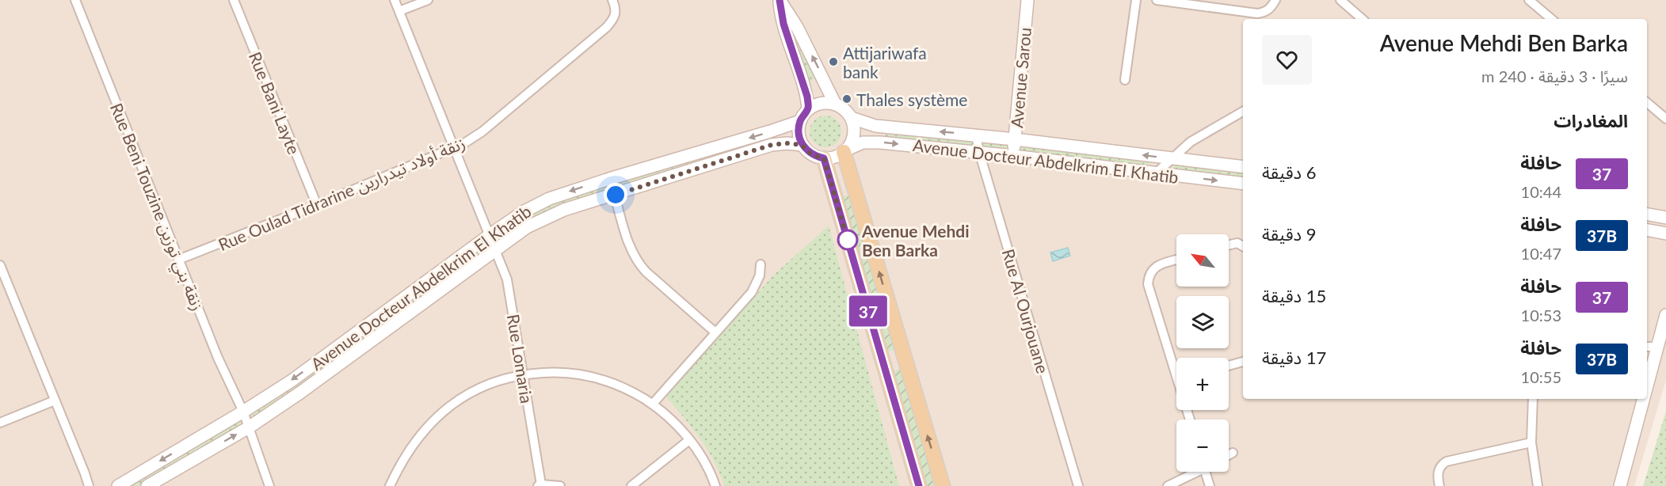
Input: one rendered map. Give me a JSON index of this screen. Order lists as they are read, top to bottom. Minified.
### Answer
{"streets":{"main road":["Avenue Sarou","Avenue Docteur Abdelkrim El Khatib"],"street":["Rue Bani Layte","Rue Oulad Tidrarine زنقة أولاد تيدرارين","Rue Beni Touzine زنقة بني توزين","Rue Al Ourjouane","Rue Lomaria"]},"crossings":[["Avenue Sarou","Avenue Docteur Abdelkrim El Khatib"],["Rue Bani Layte","Rue Oulad Tidrarine زنقة أولاد تيدرارين"],["Avenue Docteur Abdelkrim El Khatib","Rue Beni Touzine زنقة بني توزين"],["Avenue Docteur Abdelkrim El Khatib","Rue Al Ourjouane"],["Avenue Docteur Abdelkrim El Khatib","Rue Lomaria"],["Rue Oulad Tidrarine زنقة أولاد تيدرارين","Rue Beni Touzine زنقة بني توزين"],["Rue Oulad Tidrarine زنقة أولاد تيدرارين","Rue Lomaria"]],"places":["Attijariwafa bank","Thales système","Avenue Mehdi Ben Barka"],"lines":["bus line 37"],"north":"top left","page":{"on_map":"37","heading":[["Avenue Mehdi Ben Barka","سيرًا · 3 دقيقة · 240 m"],"المغادرات"],"list":[{"mark":"37","name":"حافلة","note":"10:44","value":"6 دقيقة"},{"mark":"37B","name":"حافلة","note":"10:47","value":"9 دقيقة"},{"mark":"37","name":"حافلة","note":"10:53","value":"15 دقيقة"},{"mark":"37B","name":"حافلة","note":"10:55","value":"17 دقيقة"}],"map_buttons":["+","−"]}}
